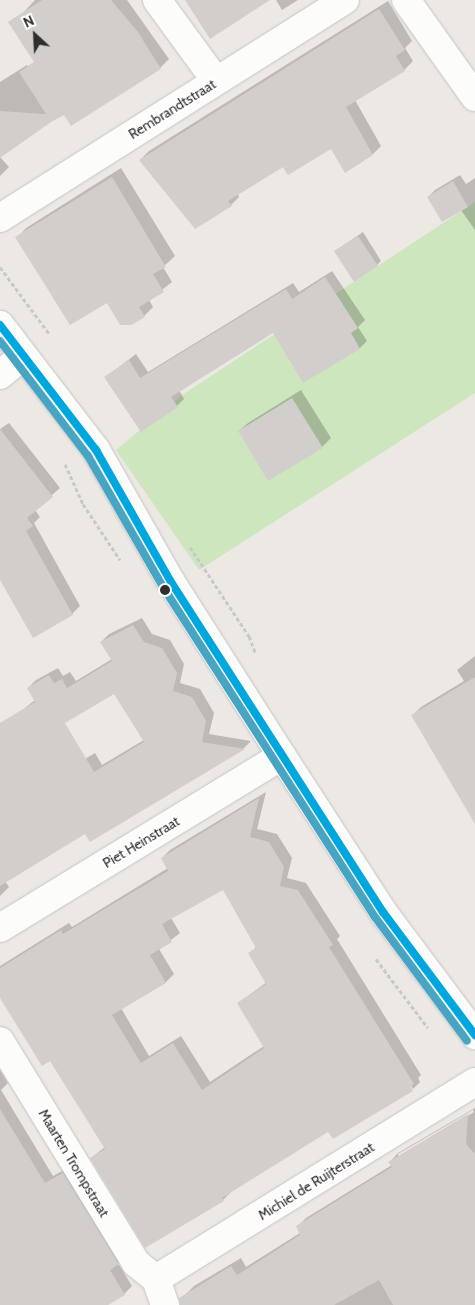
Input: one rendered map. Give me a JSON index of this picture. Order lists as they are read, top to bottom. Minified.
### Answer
{"streets":{"street":["Rembrandtstraat","Piet Heinstraat","Maarten Trompstraat","Michiel de Ruijterstraat"]},"crossings":[["Maarten Trompstraat","Michiel de Ruijterstraat"]],"north":"top left"}
